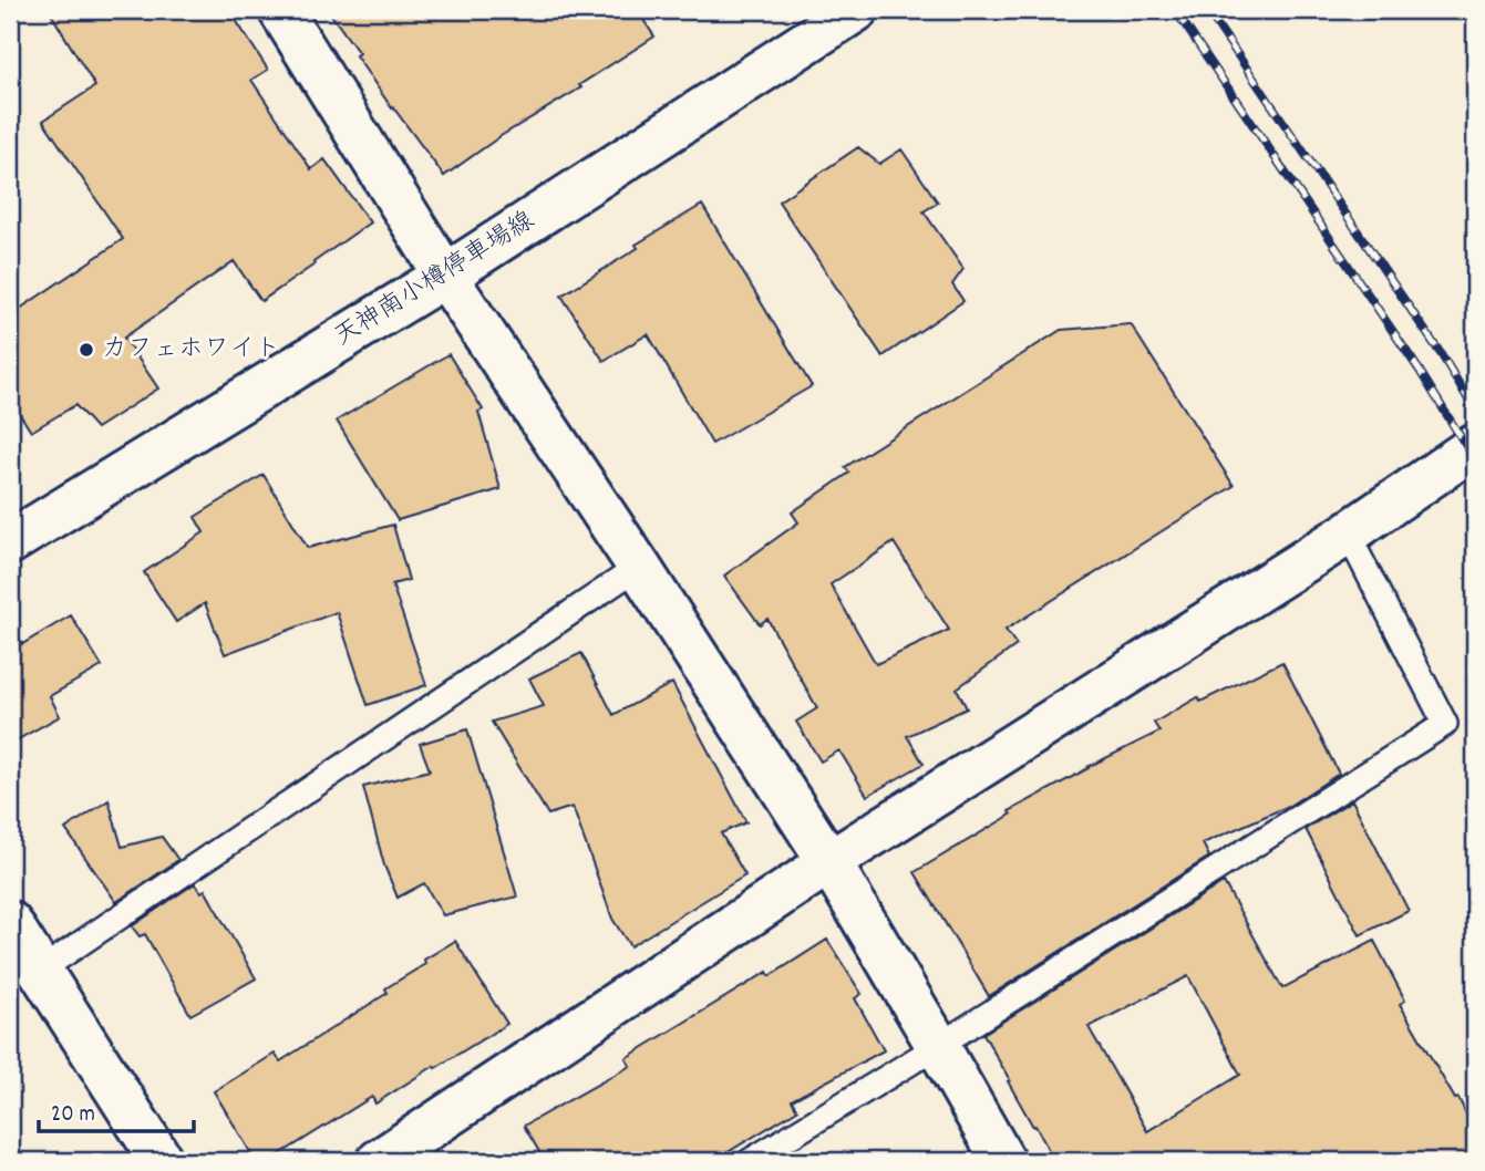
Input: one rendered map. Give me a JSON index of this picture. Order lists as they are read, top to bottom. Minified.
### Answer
{"streets":{"street":["天神南小樽停車場線"]},"places":["カフェホワイト"],"scale_bar":"20 m"}
